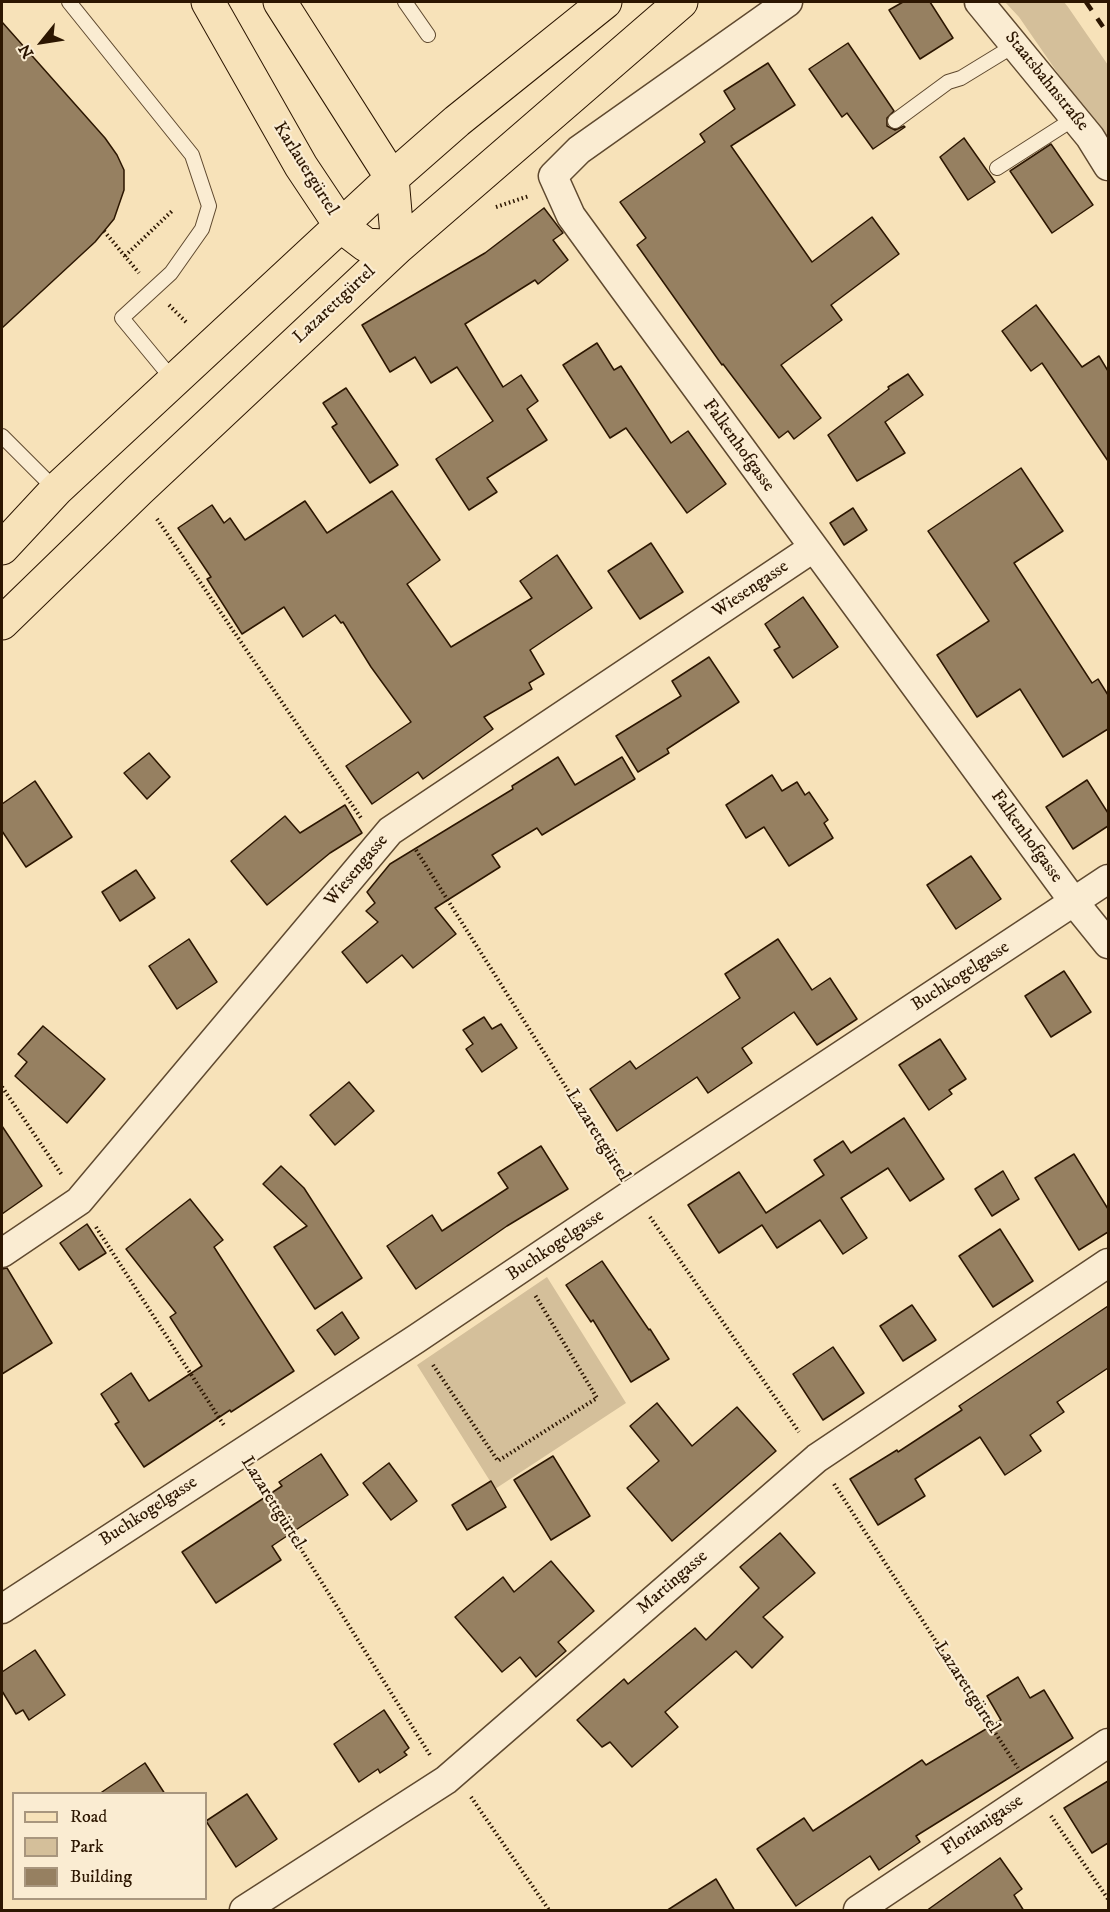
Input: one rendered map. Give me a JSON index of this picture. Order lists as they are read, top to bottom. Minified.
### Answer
{"streets":{"main road":["Karlauergürtel","Lazarettgürtel"],"street":["Staatsbahnstraße","Falkenhofgasse","Wiesengasse","Buchkogelgasse","Martingasse","Florianigasse"]},"crossings":[["Karlauergürtel","Lazarettgürtel"],["Lazarettgürtel","Wiesengasse"],["Lazarettgürtel","Buchkogelgasse"],["Lazarettgürtel","Martingasse"],["Lazarettgürtel","Florianigasse"],["Falkenhofgasse","Wiesengasse"],["Falkenhofgasse","Buchkogelgasse"]],"legend":["Road","Park","Building"],"north":"bottom left"}
